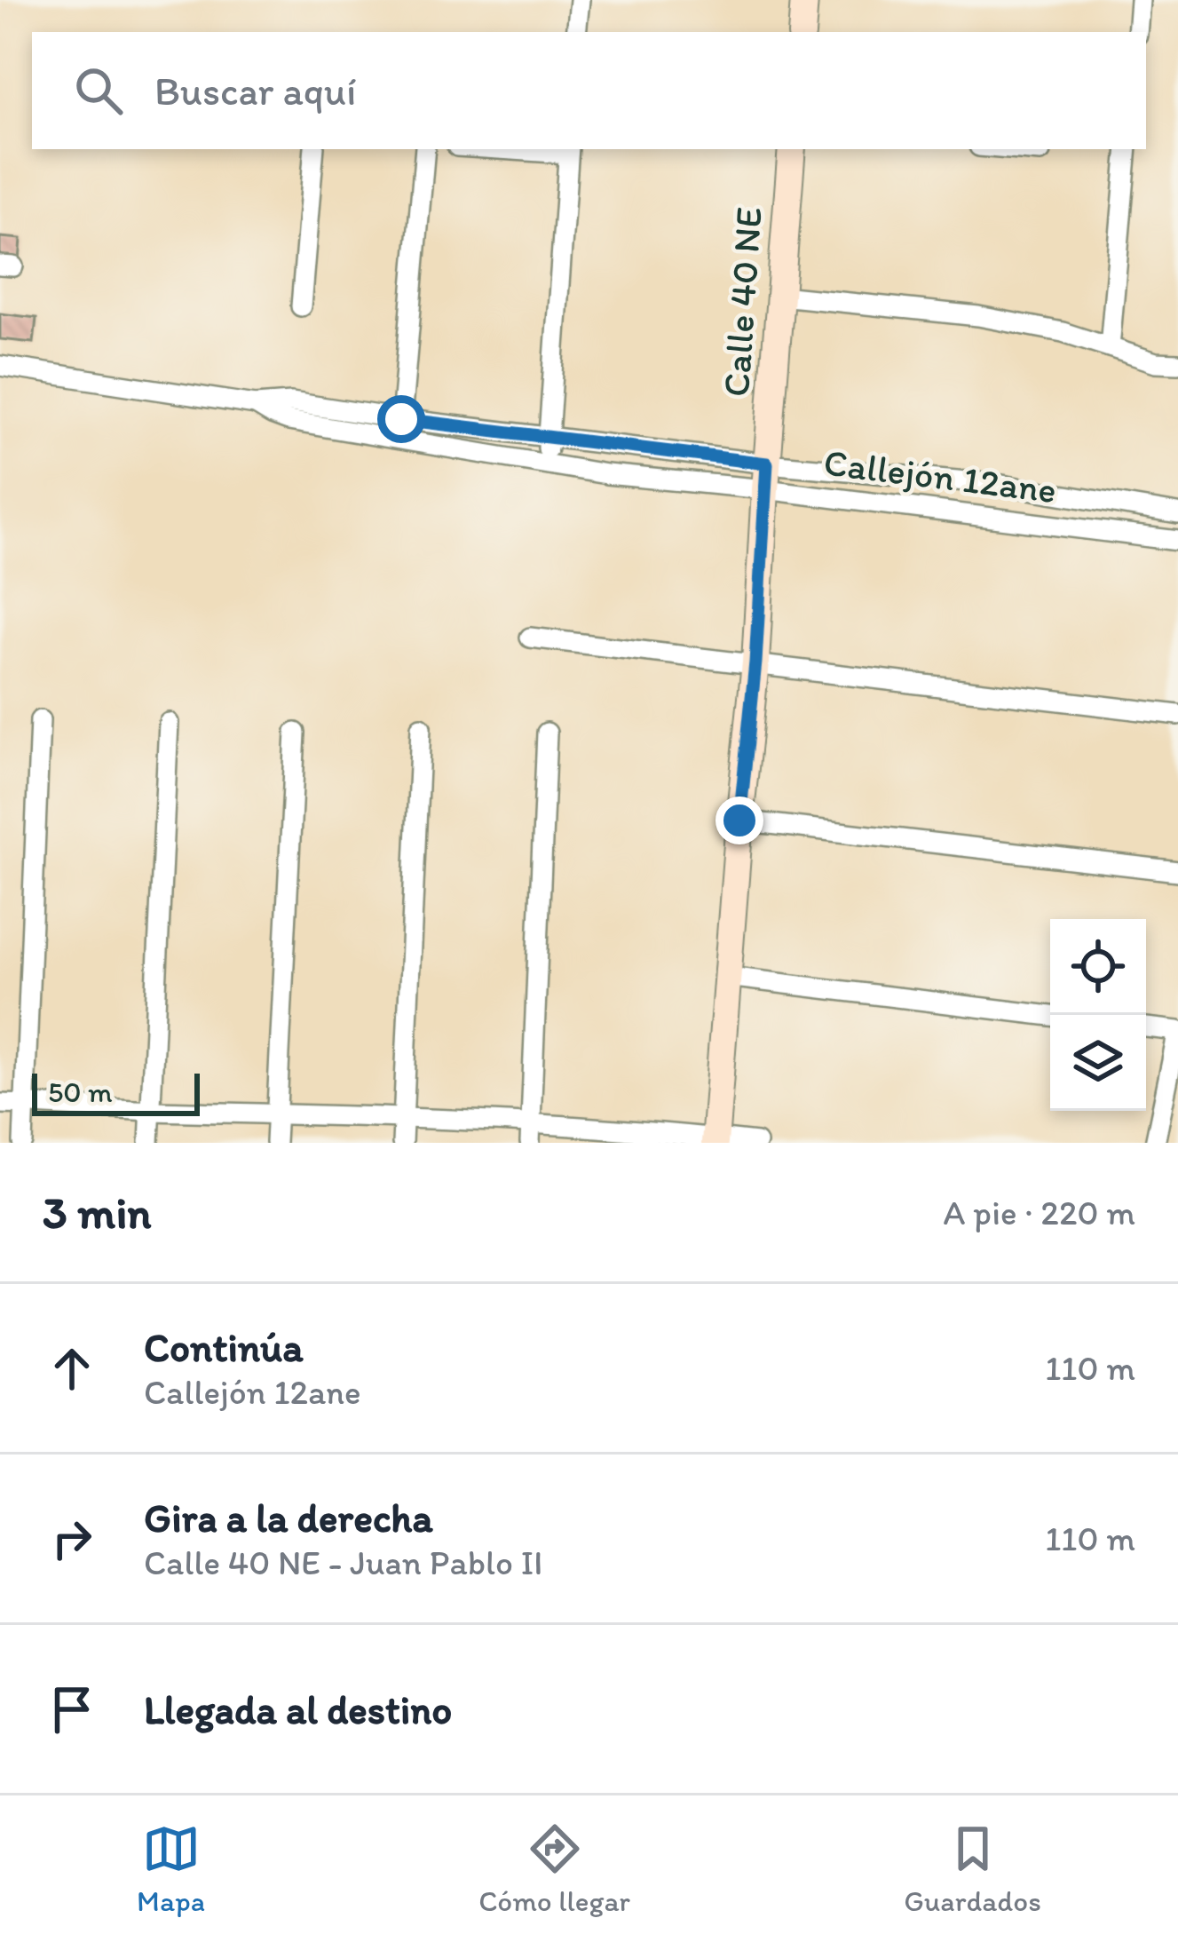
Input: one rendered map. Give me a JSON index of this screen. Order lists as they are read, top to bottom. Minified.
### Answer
{"streets":{"street":["Calle 40 NE","Callejón 12ane"]},"crossings":[["Calle 40 NE","Callejón 12ane"]],"scale_bar":"50 m","page":{"search":"Buscar aquí","scale":"50 m","heading":["3 min","A pie · 220 m"],"list":[["Continúa","Callejón 12ane","110 m"],["Gira a la derecha","Calle 40 NE - Juan Pablo II","110 m"],"Llegada al destino"],"nav":["Mapa","Cómo llegar","Guardados"]}}
